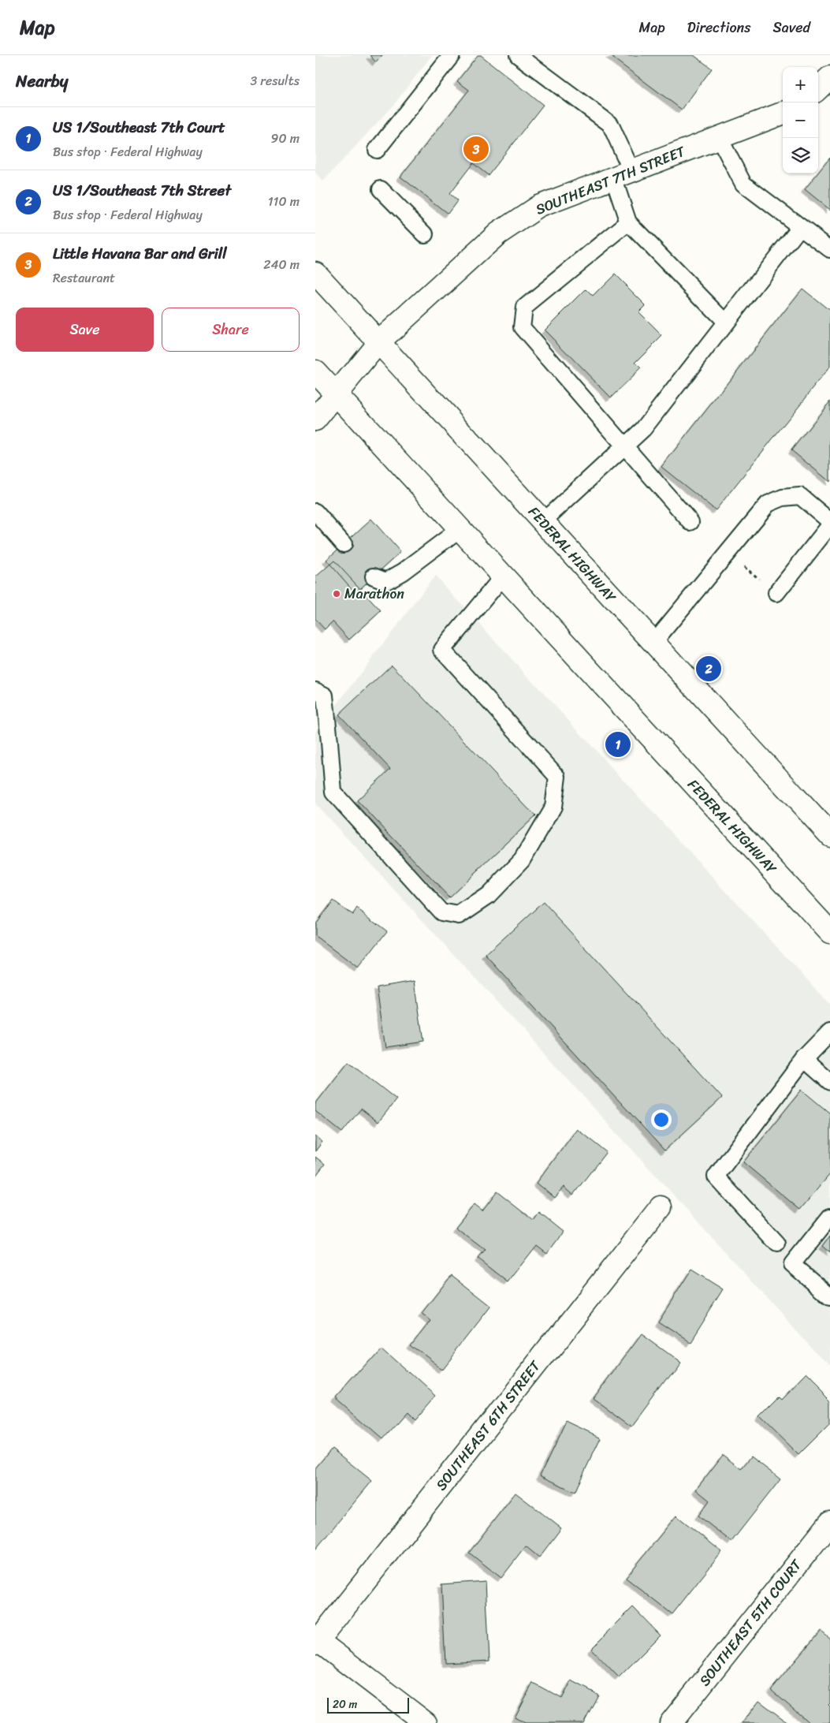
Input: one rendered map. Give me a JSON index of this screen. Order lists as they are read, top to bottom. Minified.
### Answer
{"streets":{"main road":["SOUTHEAST 7TH STREET","FEDERAL HIGHWAY","SOUTHEAST 6TH STREET","SOUTHEAST 5TH COURT"]},"crossings":[["SOUTHEAST 7TH STREET","FEDERAL HIGHWAY"]],"places":["Marathon"],"scale_bar":"20 m","page":{"header":"Map","nav":["Map","Directions","Saved"],"heading":["Nearby","3 results"],"map_buttons":["+","−"],"list":[{"mark":"1","name":"US 1/Southeast 7th Court","note":"Bus stop · Federal Highway","value":"90 m"},{"mark":"2","name":"US 1/Southeast 7th Street","note":"Bus stop · Federal Highway","value":"110 m"},{"mark":"3","name":"Little Havana Bar and Grill","note":"Restaurant","value":"240 m"}],"pins":["3","2","1"],"buttons":["Save","Share"],"scale":"20 m"}}
